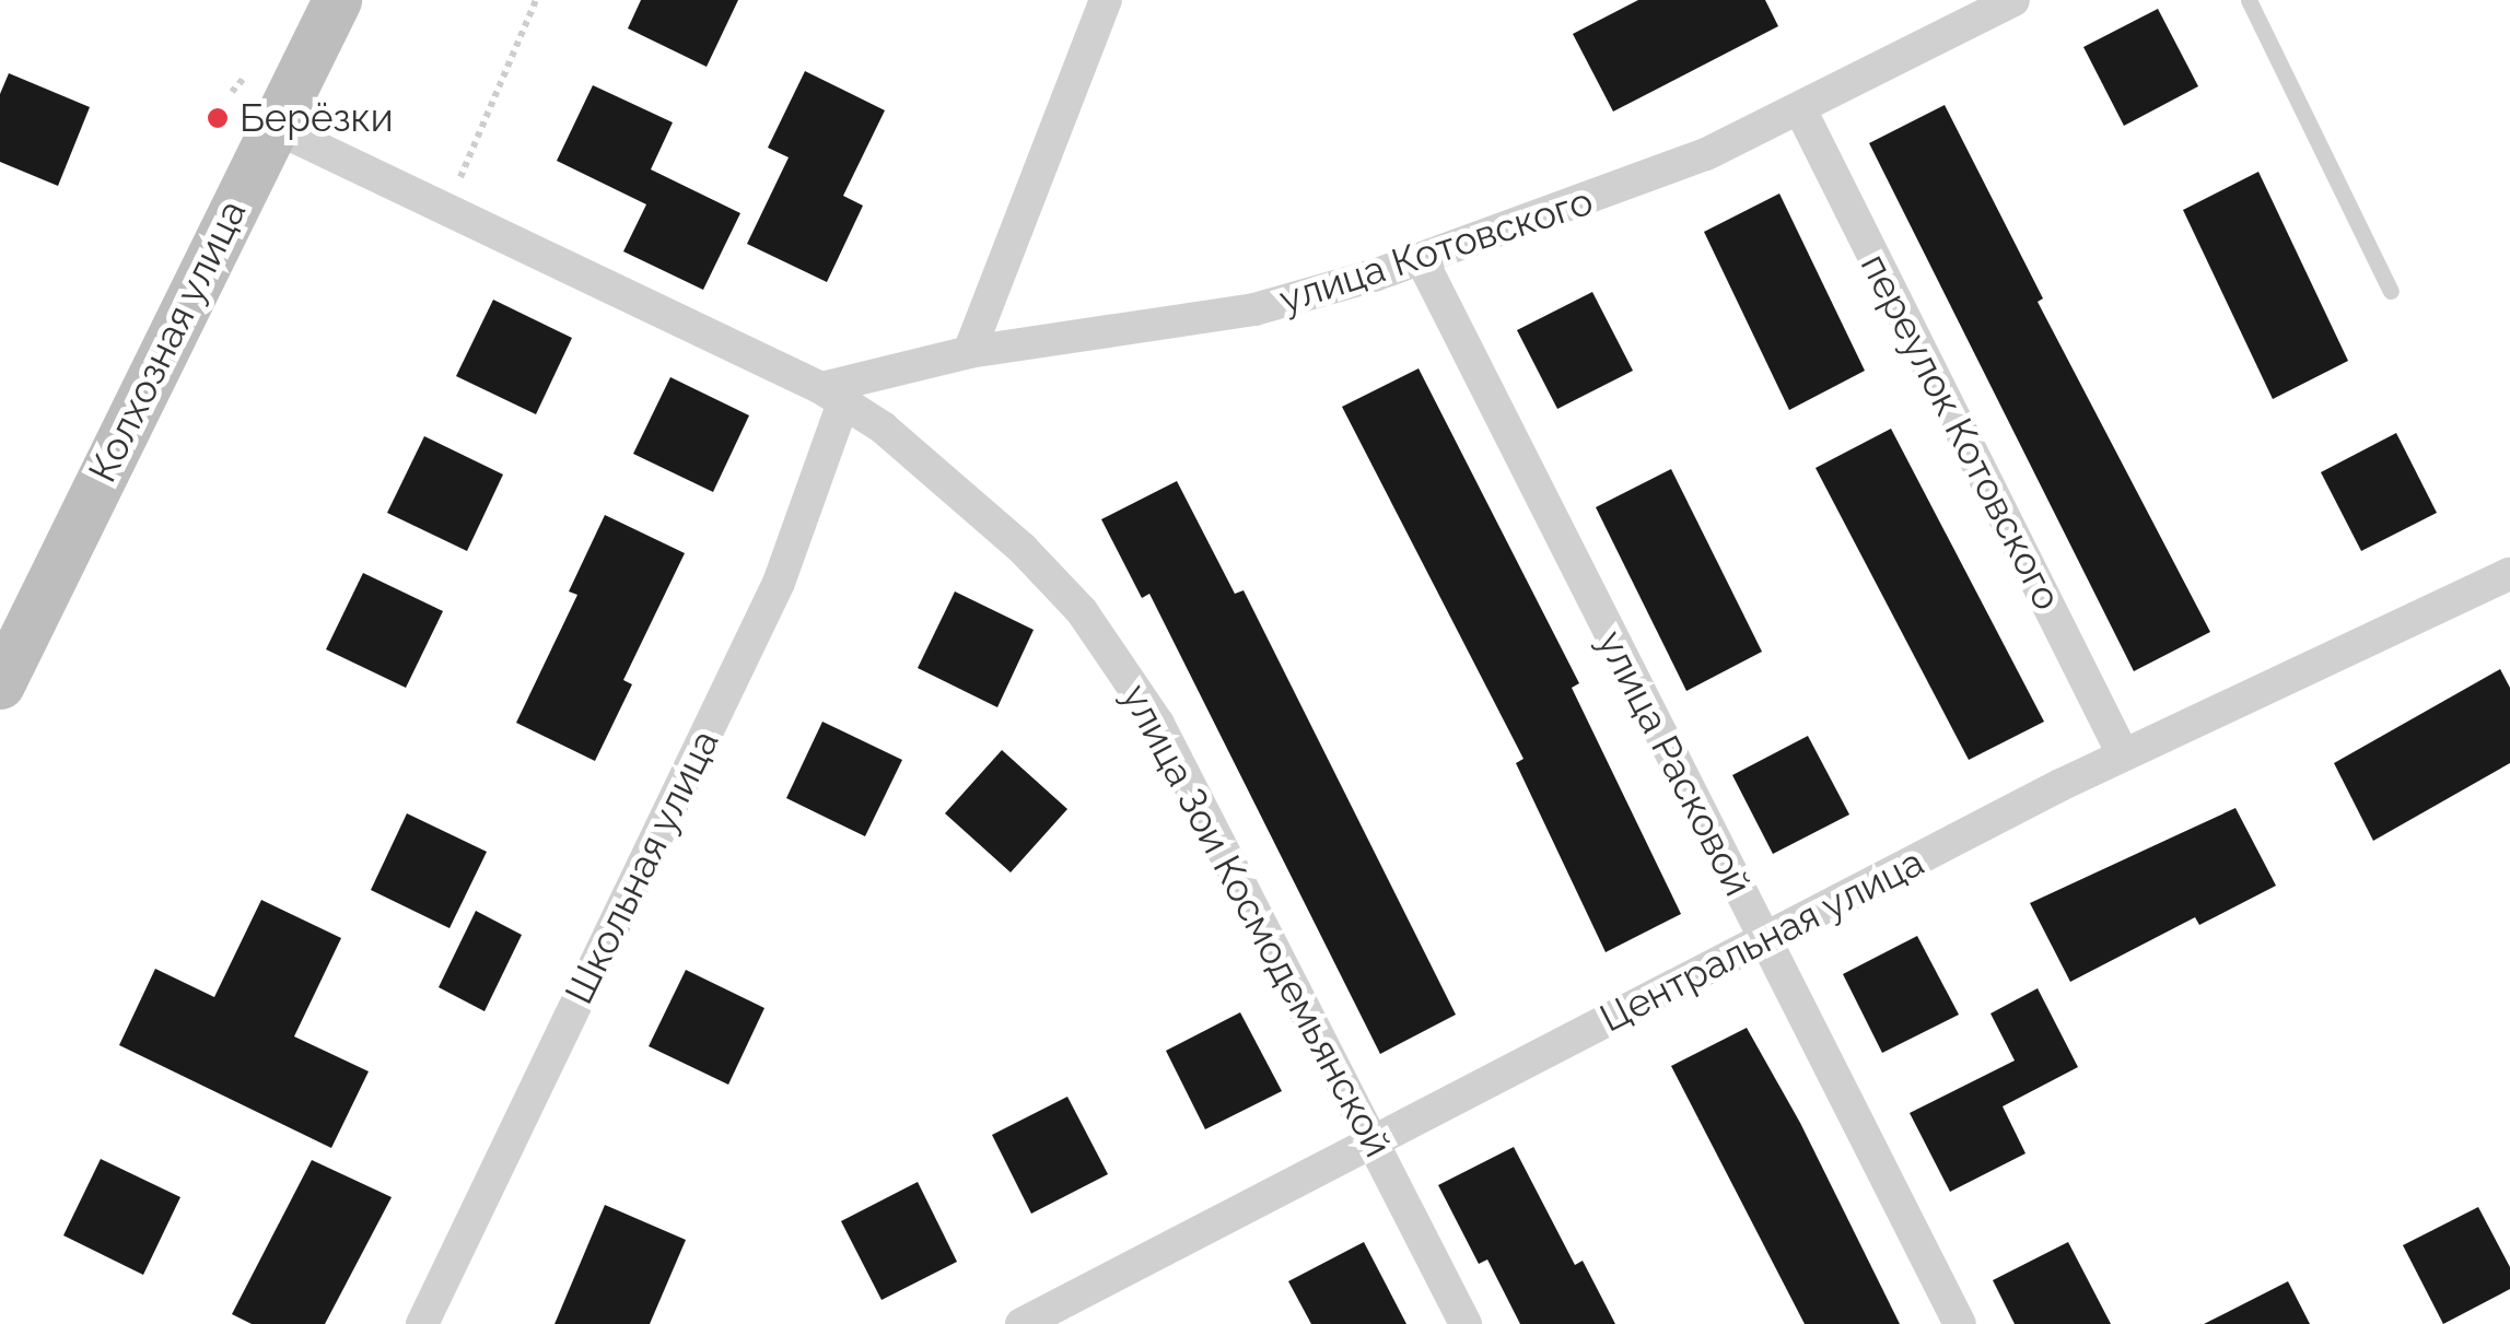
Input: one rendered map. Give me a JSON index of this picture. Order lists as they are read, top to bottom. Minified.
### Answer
{"streets":{"main road":["Колхозная улица"],"street":["улица Котовского","переулок Котовского","улица Расковой","Школьная улица","улица Зои Космодемьянской","Центральная улица"]},"crossings":[["улица Котовского","переулок Котовского"],["улица Котовского","улица Расковой"],["улица Котовского","Школьная улица"],["улица Котовского","улица Зои Космодемьянской"],["Колхозная улица","улица Зои Космодемьянской"],["переулок Котовского","Центральная улица"],["улица Расковой","Центральная улица"],["Школьная улица","улица Зои Космодемьянской"],["улица Зои Космодемьянской","Центральная улица"]],"places":["Берёзки"]}
